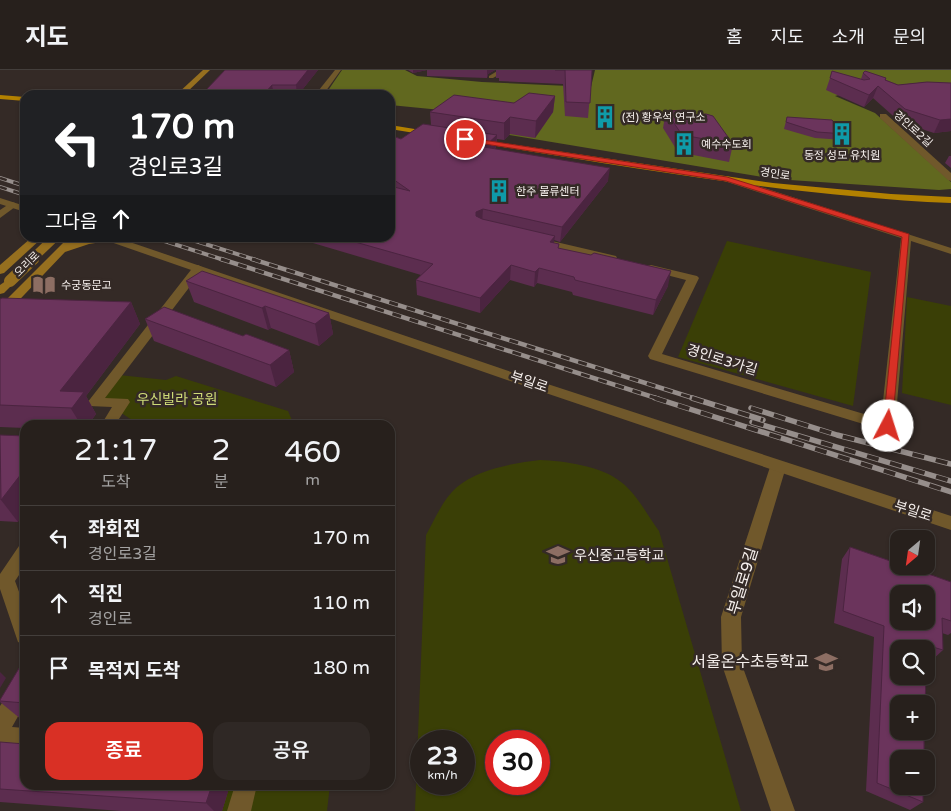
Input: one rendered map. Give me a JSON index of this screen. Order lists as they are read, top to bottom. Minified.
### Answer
{"streets":{"main road":["경인로","오리로"],"street":["경인로2길","경인로3가길","부일로","부일로9길"]},"crossings":[["부일로","부일로9길"]],"parks":["우신빌라 공원"],"places":{"building":["(전) 황우석 연구소","동정 성모 유치원","예수수도회","한주 물류센터"],"library":["수궁동문고"],"school or university":["우신중고등학교","서울온수초등학교"]},"north":"bottom left","page":{"header":"지도","nav":["홈","지도","소개","문의"],"turn":["170 m","경인로3길"],"then":"그다음","eta":["21:17","도착","2","분","460","m"],"list":[{"name":"좌회전","note":"경인로3길","value":"170 m"},{"name":"직진","note":"경인로","value":"110 m"},{"name":"목적지 도착","value":"180 m"}],"map_buttons":["+","−"],"buttons":["종료","공유"],"speed":"23 km/h","limit":"30"}}
